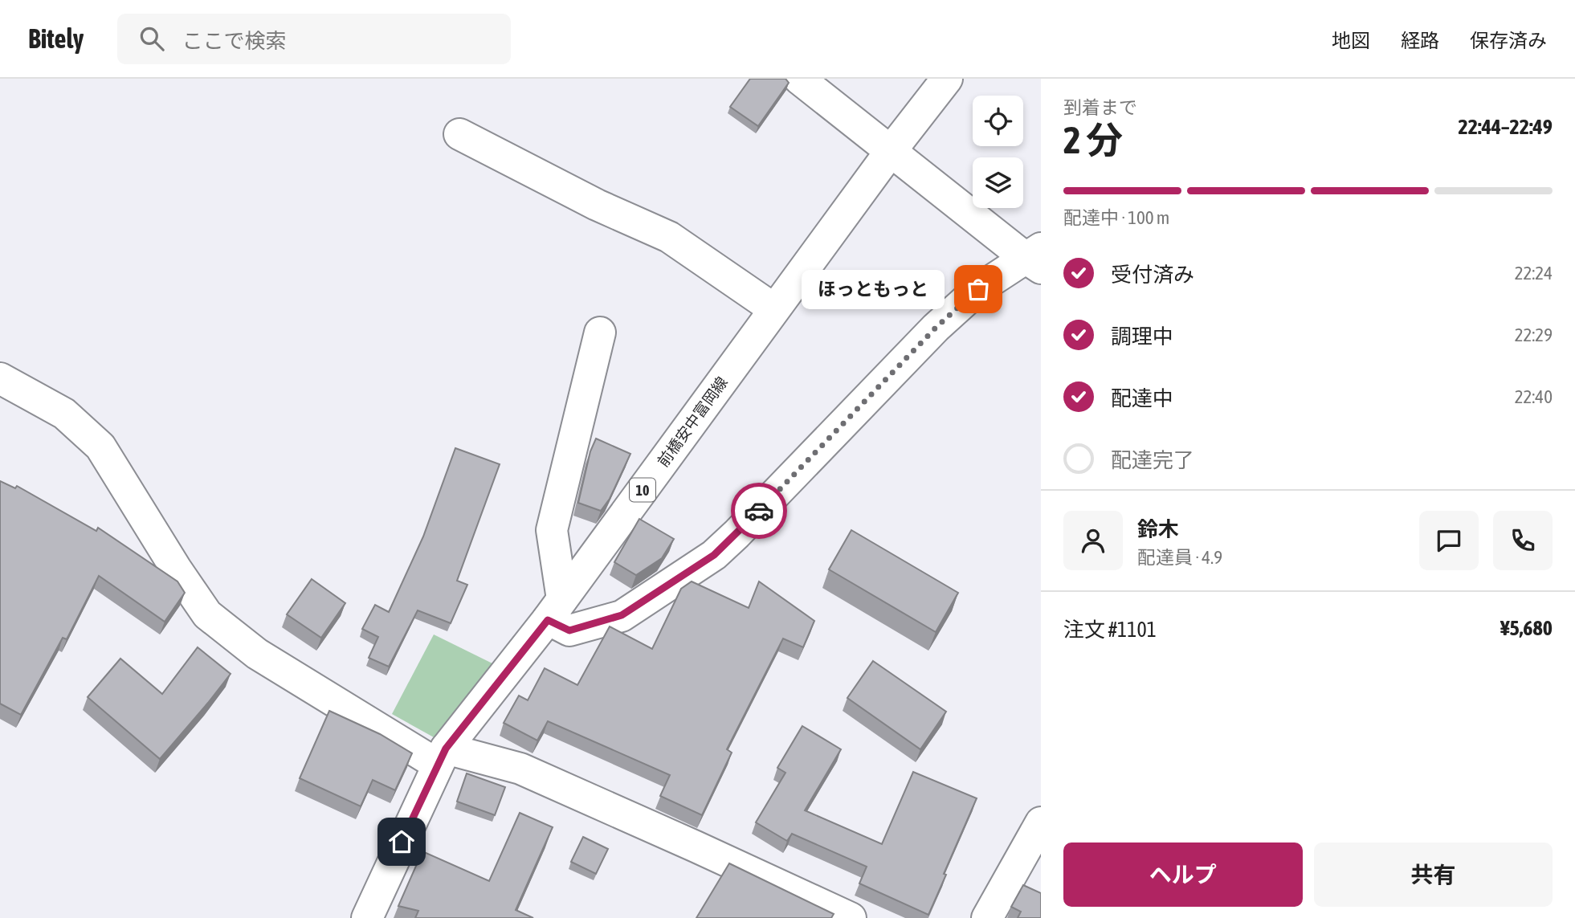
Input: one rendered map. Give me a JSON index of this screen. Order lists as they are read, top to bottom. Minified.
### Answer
{"streets":{"street":["前橋安中富岡線","10"]},"places":["ほっともっと"],"page":{"header":"Bitely","search":"ここで検索","nav":["地図","経路","保存済み"],"heading":["2 分","到着まで","22:44–22:49"],"panel":["鈴木","配達員 · 4.9","注文 #1101","¥5,680"],"bar":"配達中 · 100 m","list":[["受付済み","22:24"],["調理中","22:29"],["配達中","22:40"],"配達完了"],"bubble":"ほっともっと","buttons":["ヘルプ","共有"]}}
